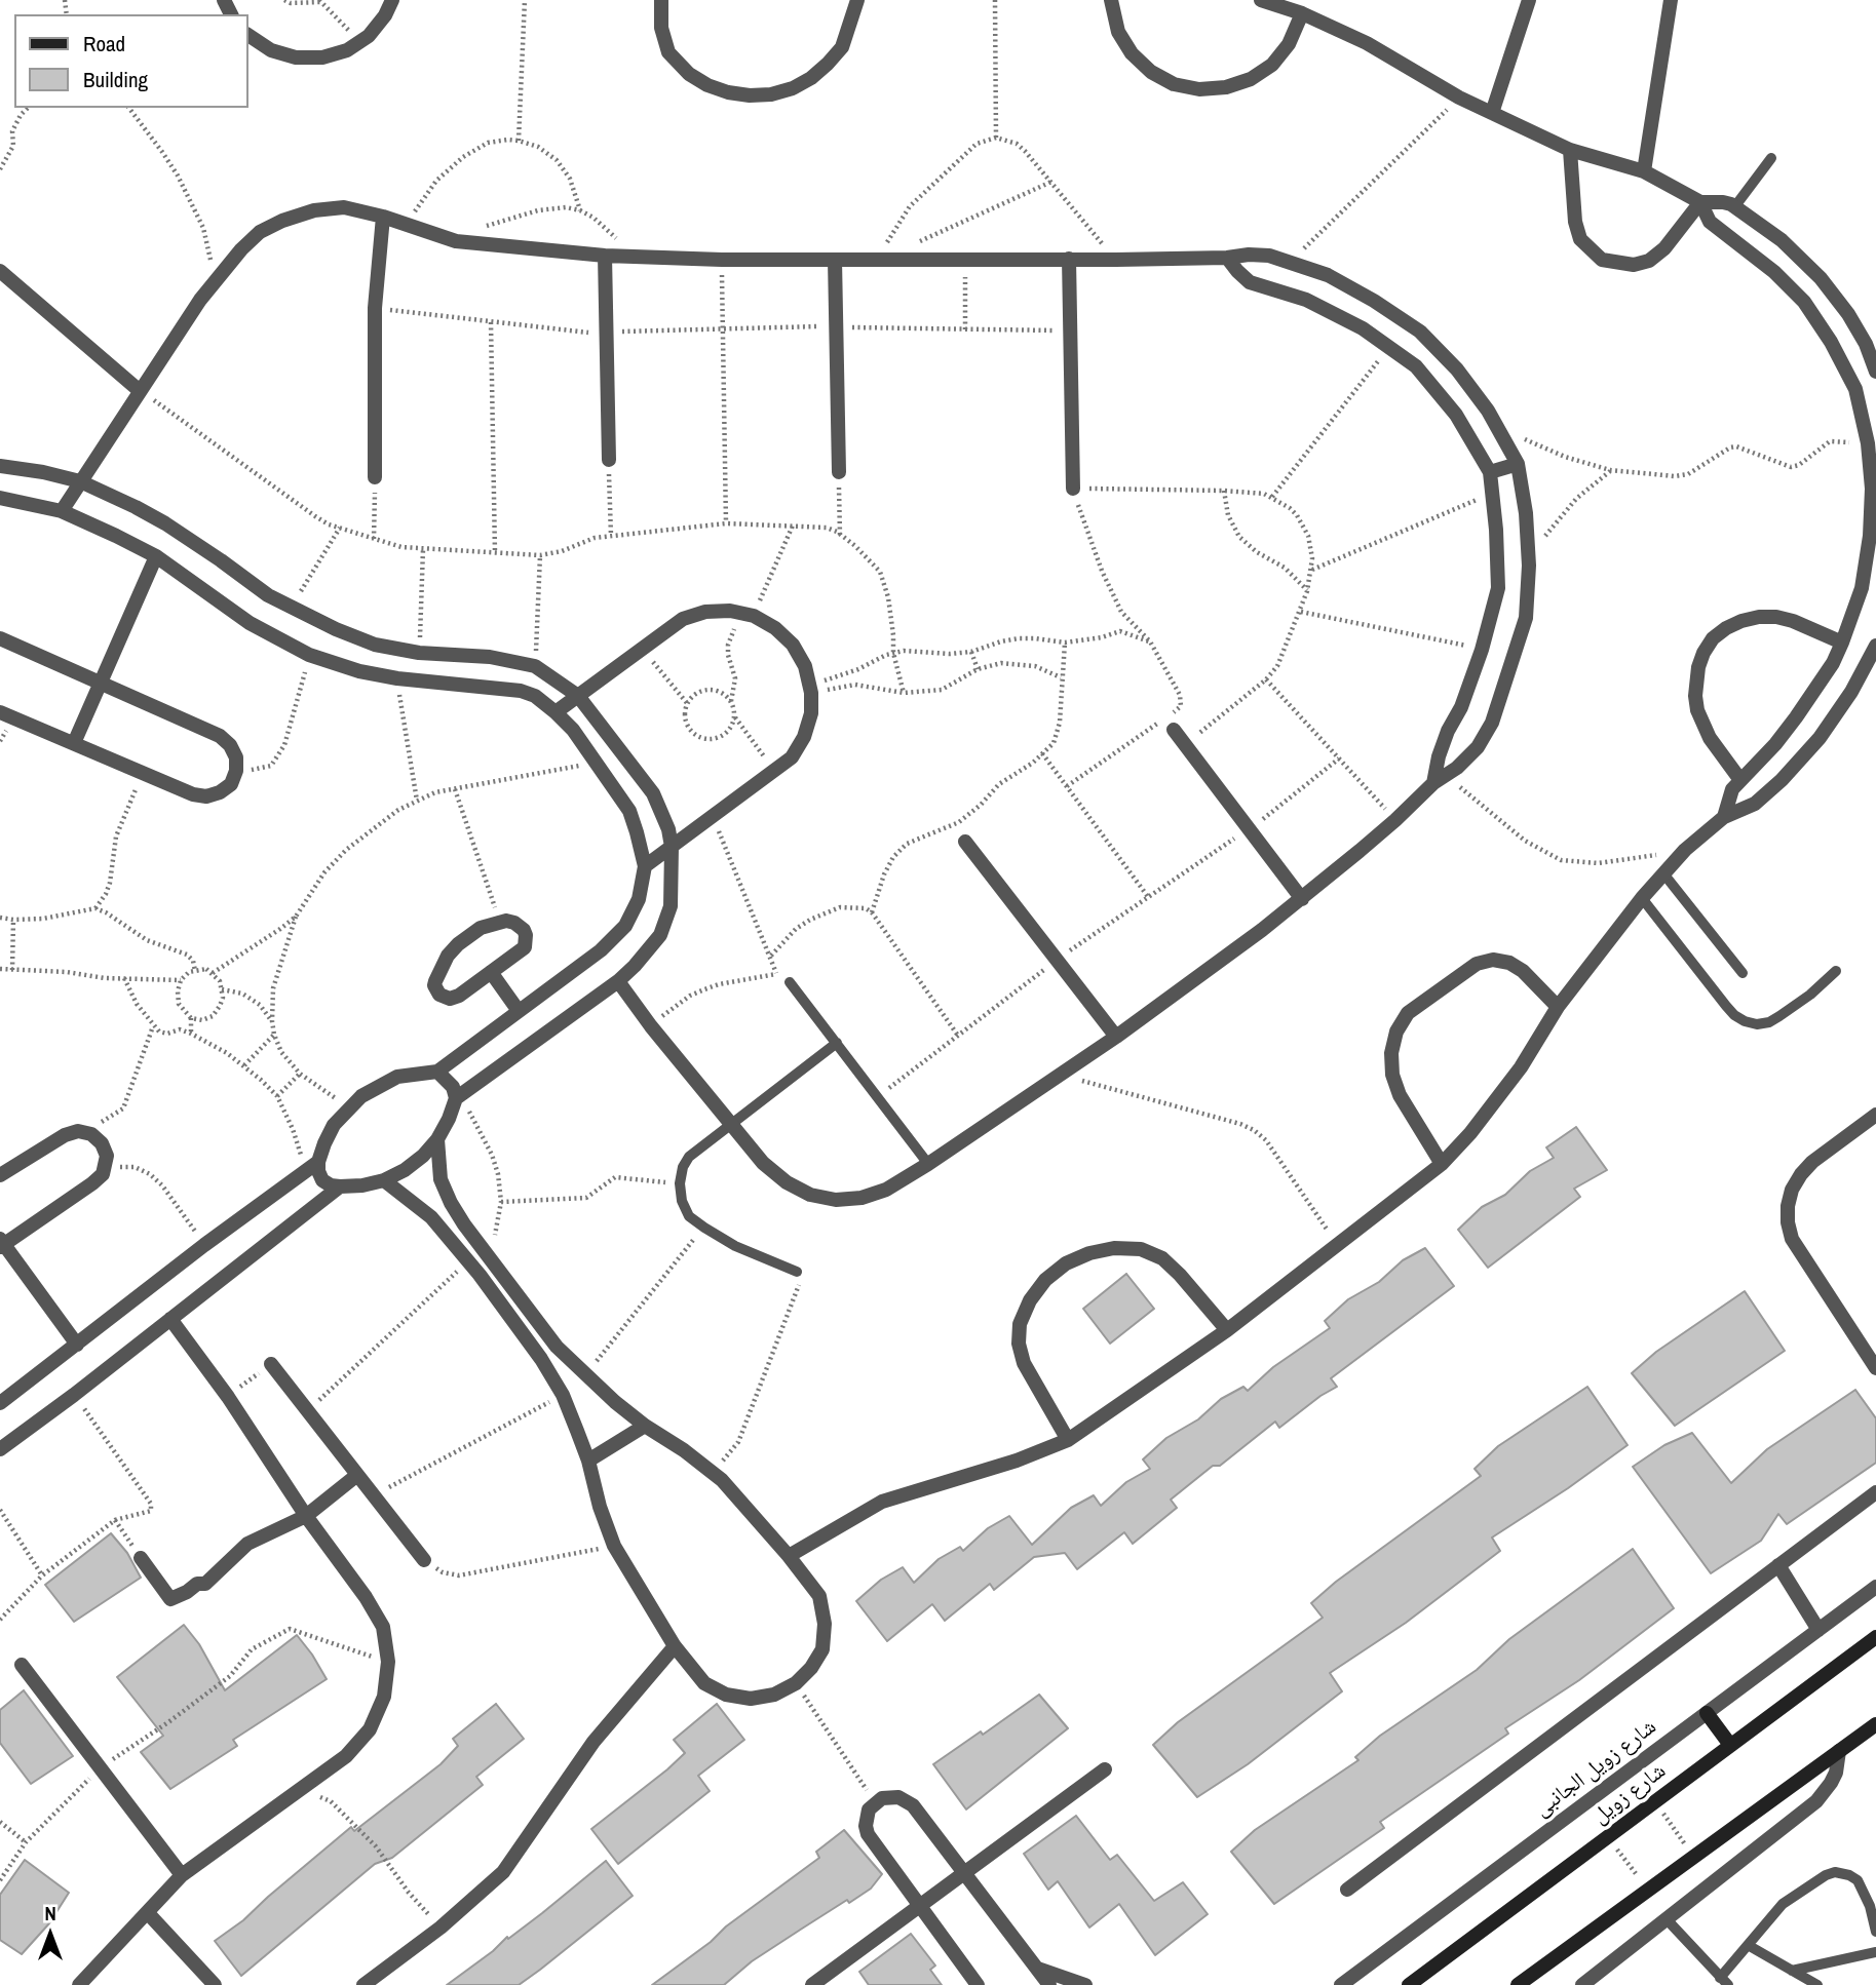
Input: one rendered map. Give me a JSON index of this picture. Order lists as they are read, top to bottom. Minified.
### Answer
{"streets":{"main road":["شارع زويل"],"street":["شارع زويل الجانبى"]},"legend":["Road","Building"],"north":"top"}
